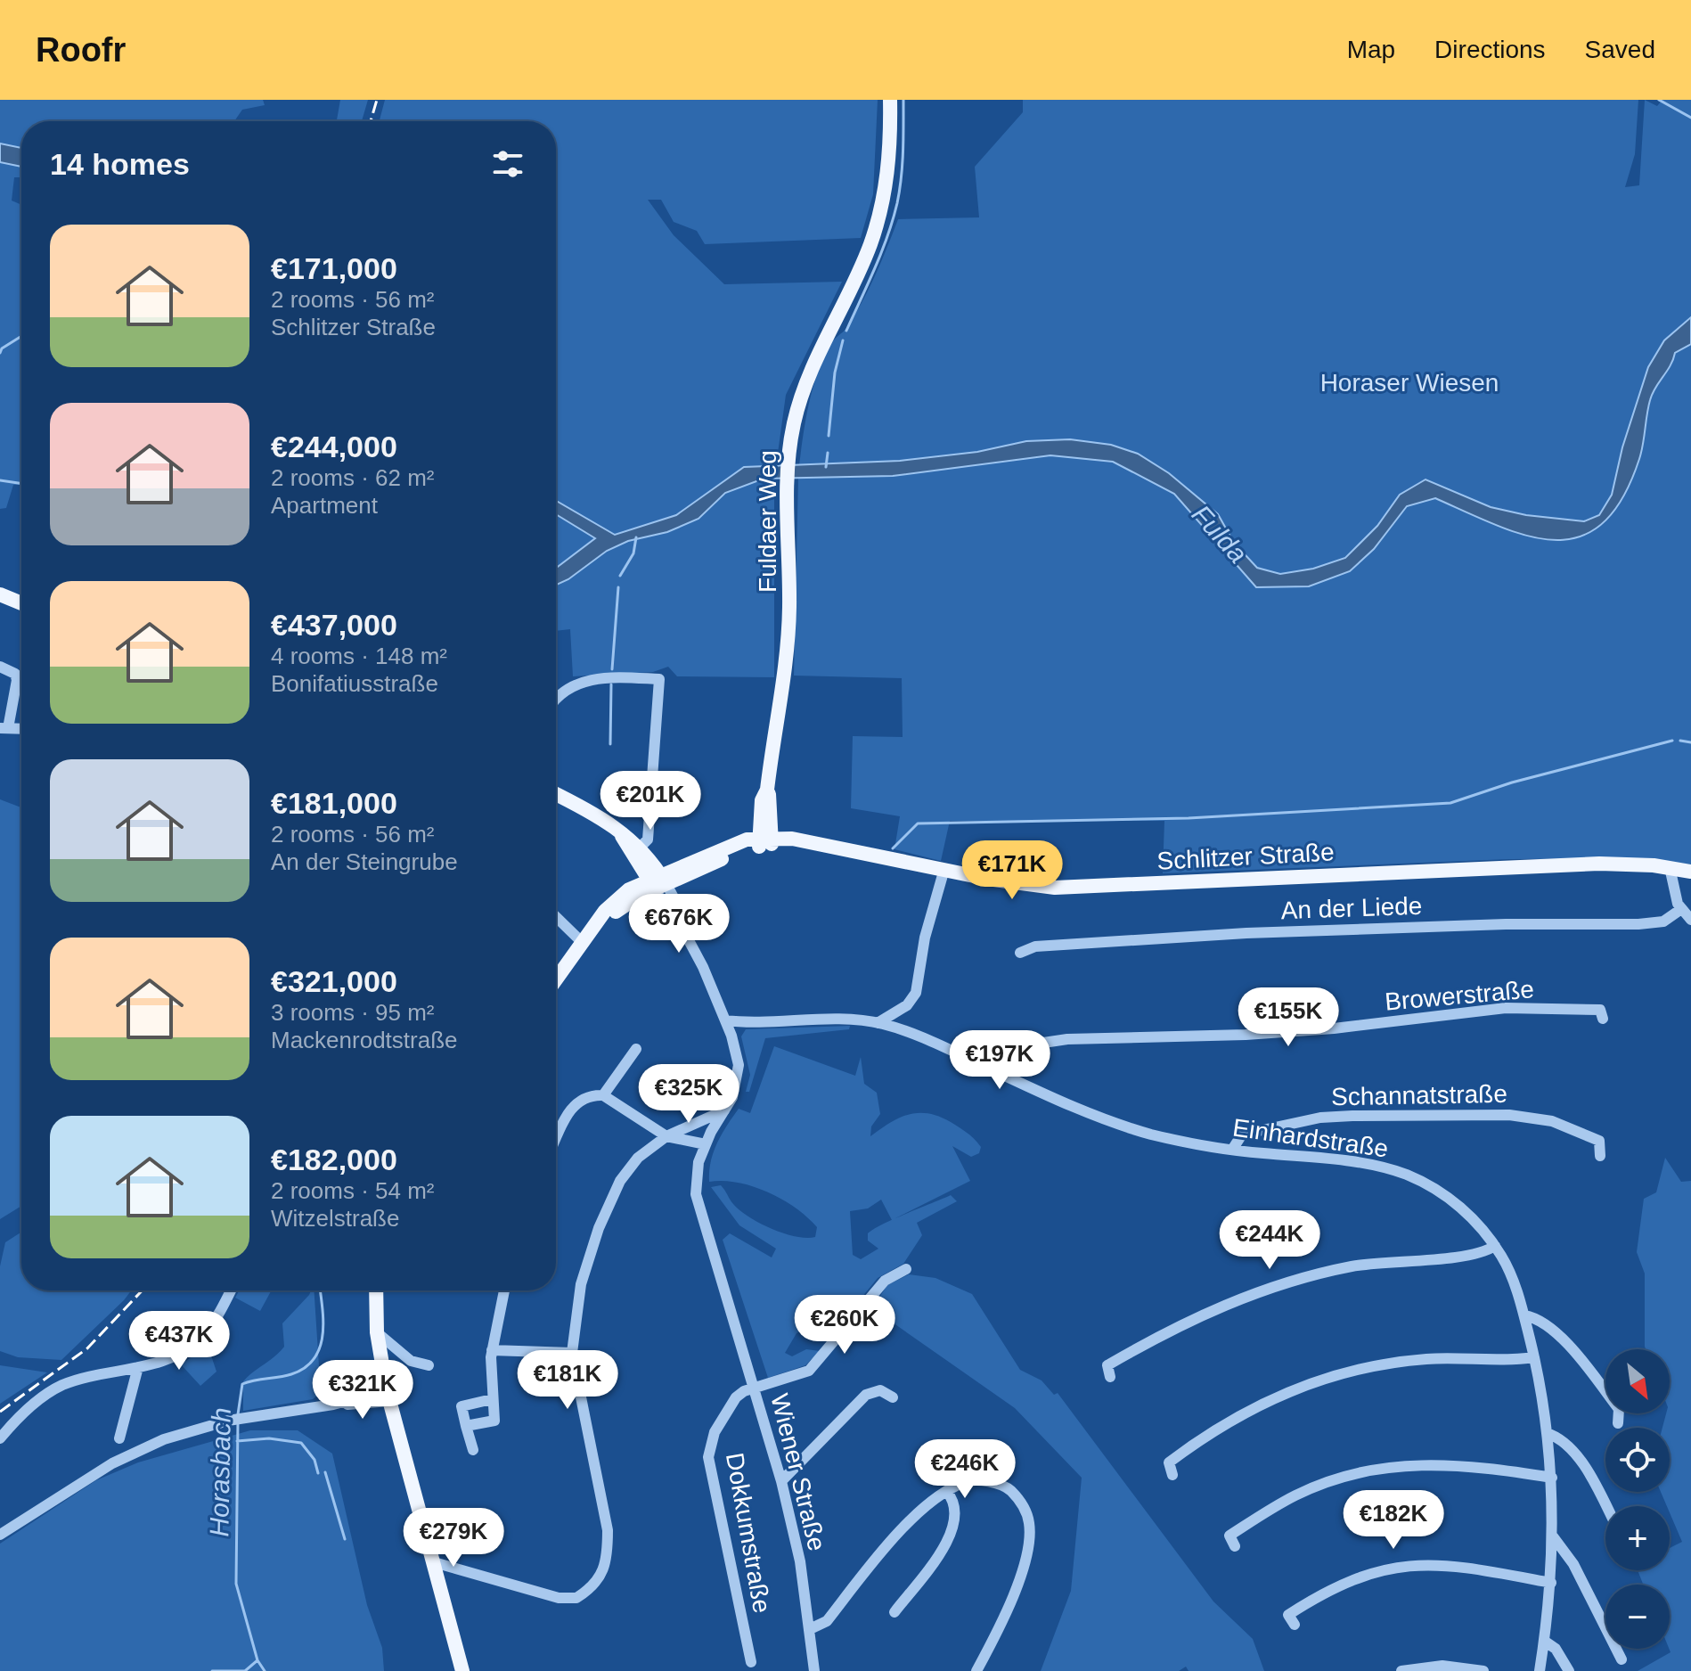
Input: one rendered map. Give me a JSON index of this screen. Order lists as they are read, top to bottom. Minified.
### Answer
{"streets":{"main road":["Fuldaer Weg","Schlitzer Straße"],"street":["An der Liede","Browerstraße","Schannatstraße","Einhardstraße","Wiener Straße","Dokkumstraße"]},"crossings":[["Fuldaer Weg","Schlitzer Straße"],["Schlitzer Straße","Wiener Straße"],["Browerstraße","Einhardstraße"],["Schannatstraße","Einhardstraße"],["Einhardstraße","Wiener Straße"],["Wiener Straße","Dokkumstraße"]],"water":["Fulda","Horasbach"],"parks":["Horaser Wiesen"],"north":"bottom right","page":{"header":"Roofr","nav":["Map","Directions","Saved"],"heading":"14 homes","list":[{"name":"€171,000","note":"2 rooms · 56 m² · Schlitzer Straße"},{"name":"€244,000","note":"2 rooms · 62 m² · Apartment"},{"name":"€437,000","note":"4 rooms · 148 m² · Bonifatiusstraße"},{"name":"€181,000","note":"2 rooms · 56 m² · An der Steingrube"},{"name":"€321,000","note":"3 rooms · 95 m² · Mackenrodtstraße"},{"name":"€182,000","note":"2 rooms · 54 m² · Witzelstraße"}],"price":["€201K","€171K","€676K","€155K","€197K","€325K","€244K","€260K","€437K","€181K","€321K","€246K","€182K","€279K"],"map_buttons":["+","−"]}}
